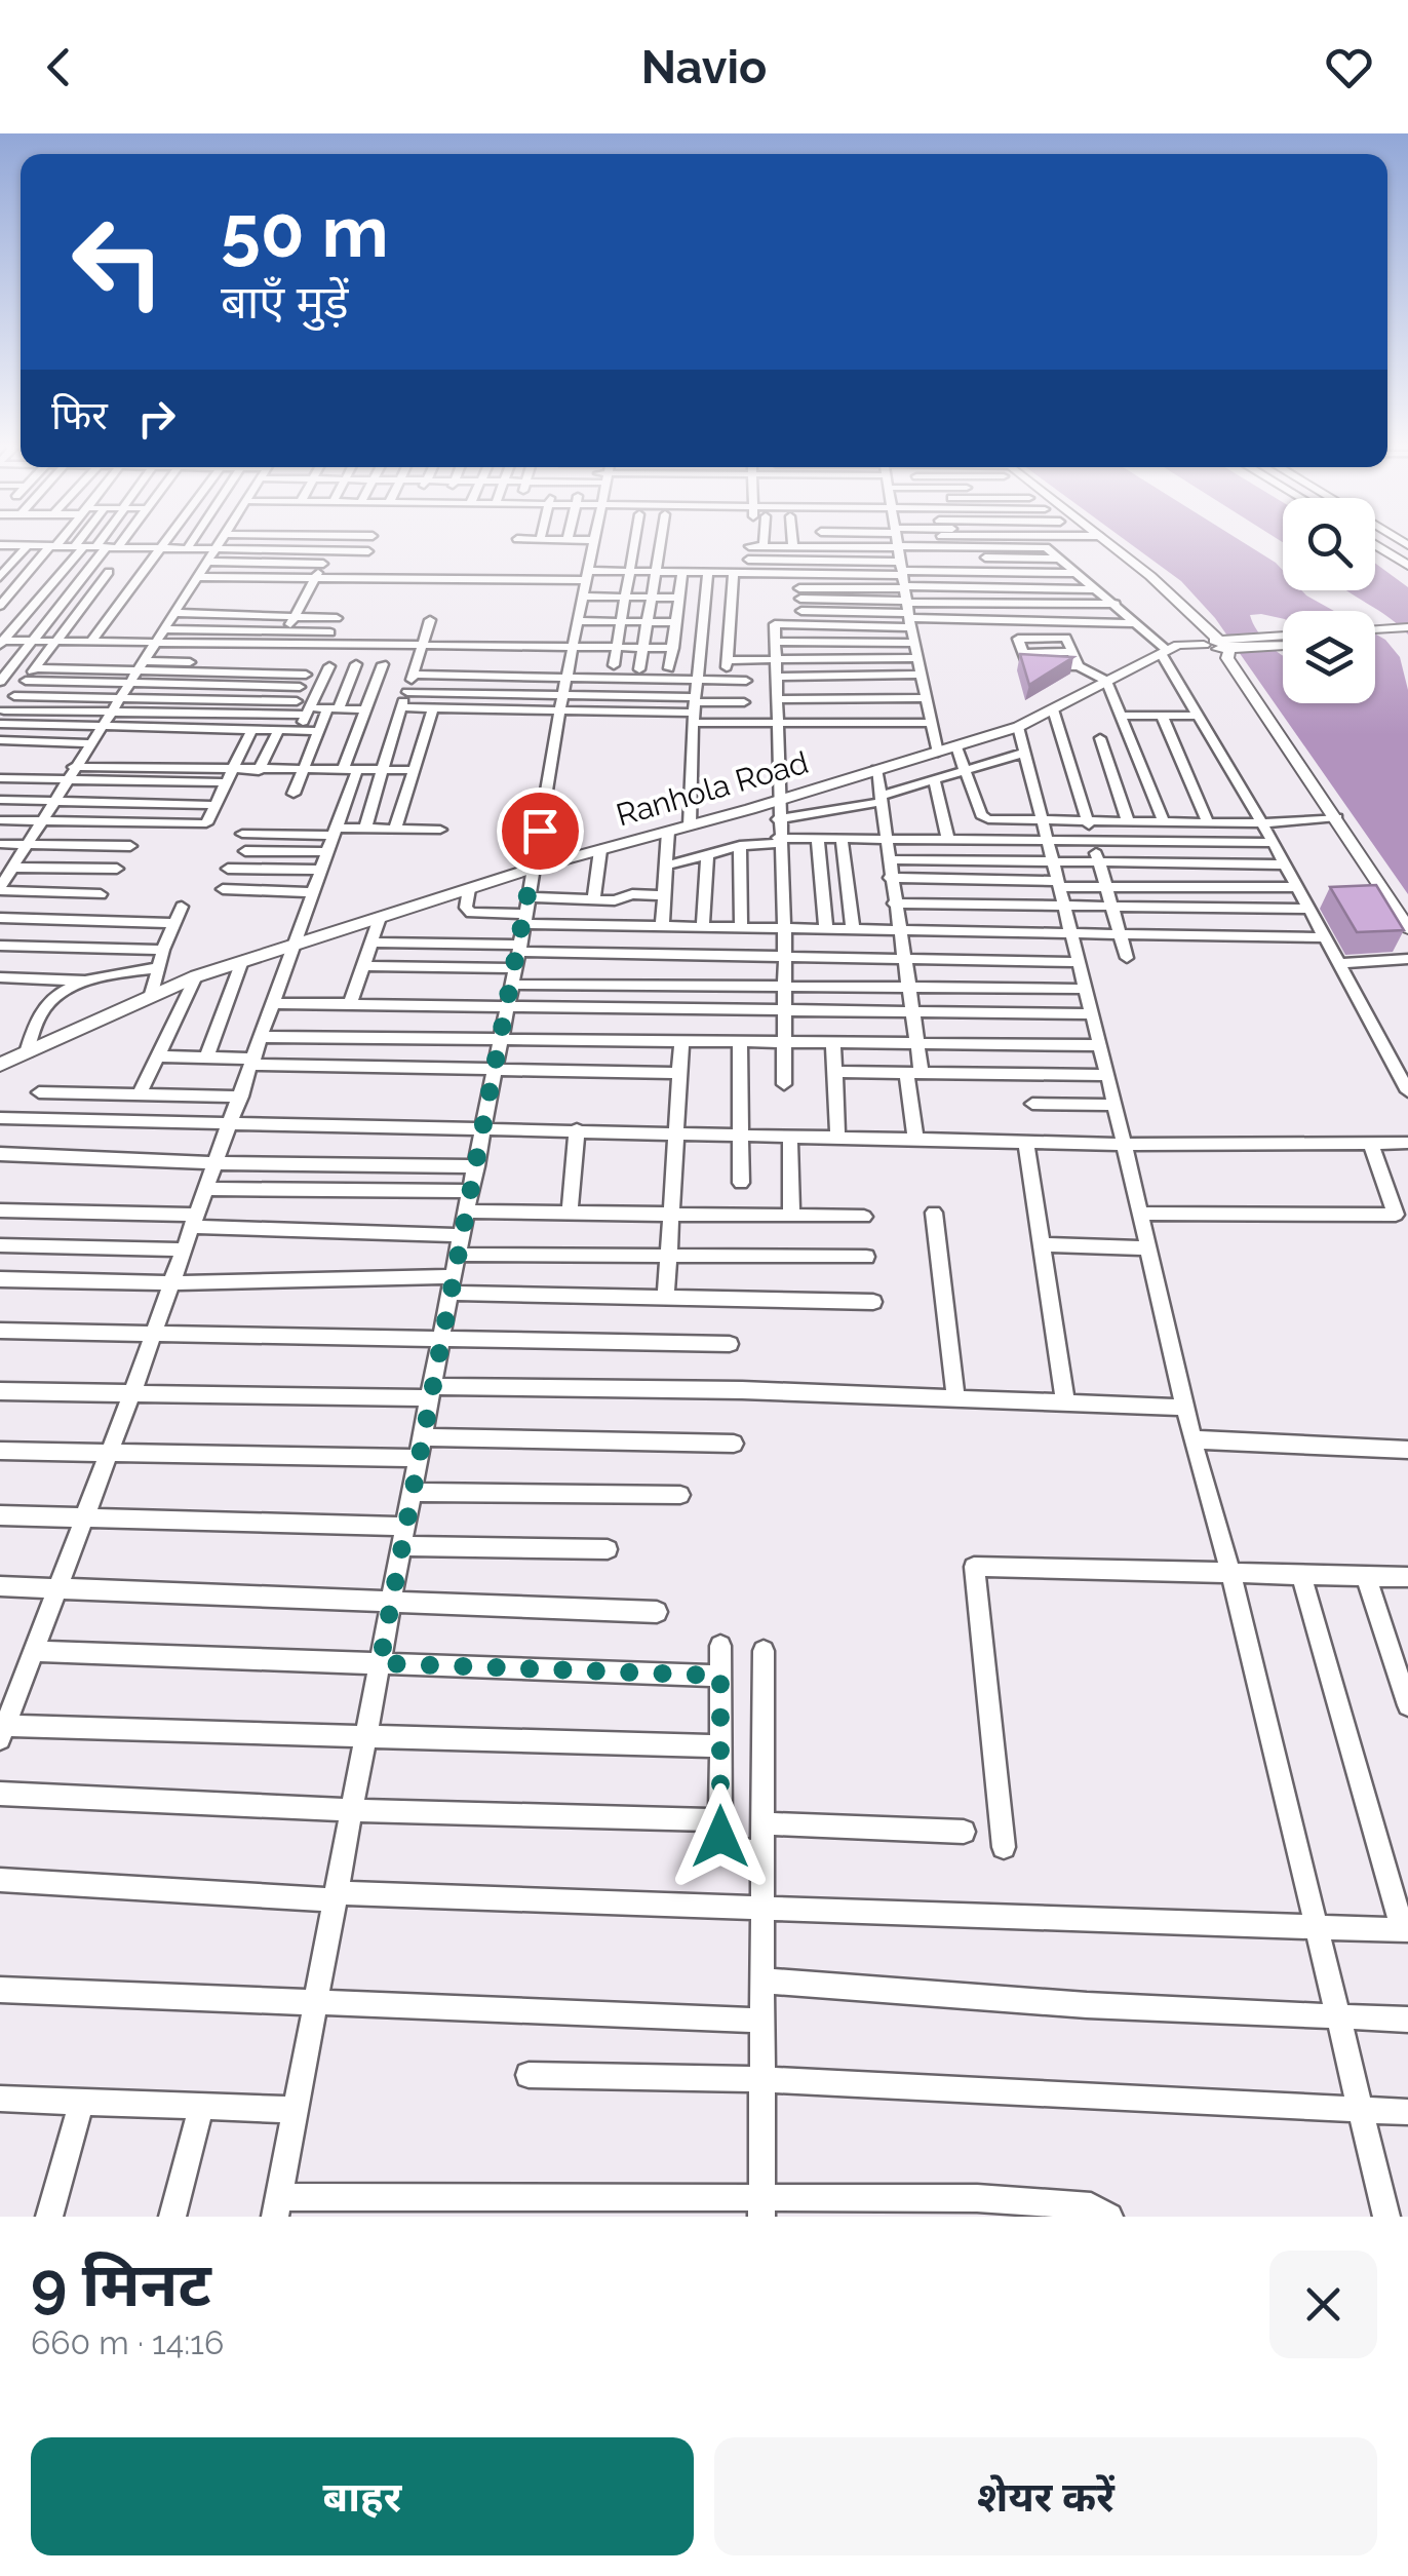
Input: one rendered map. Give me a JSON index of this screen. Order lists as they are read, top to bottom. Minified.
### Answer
{"streets":{"street":["Ranhola Road"]},"page":{"header":"Navio","turn":["50 m","बाएँ मुड़ें"],"then":"फिर","heading":["9 मिनट","660 m · 14:16"],"buttons":["बाहर","शेयर करें"]}}
